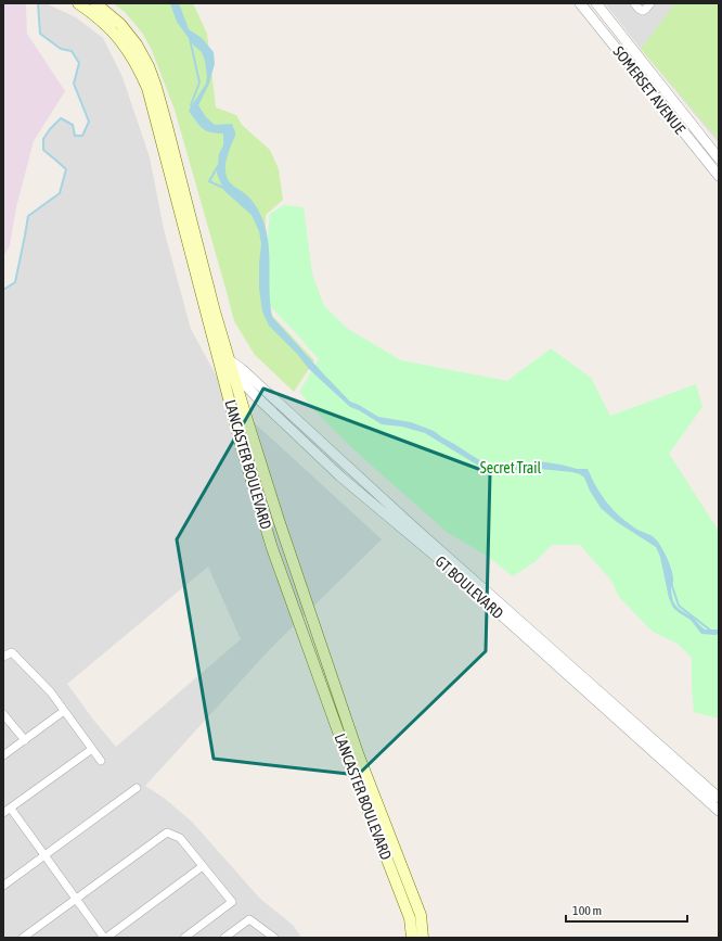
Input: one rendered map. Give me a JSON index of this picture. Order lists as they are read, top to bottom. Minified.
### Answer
{"streets":{"main road":["LANCASTER BOULEVARD"],"street":["SOMERSET AVENUE","GT BOULEVARD"]},"crossings":[["LANCASTER BOULEVARD","GT BOULEVARD"]],"parks":["Secret Trail"],"scale_bar":"100 m"}
